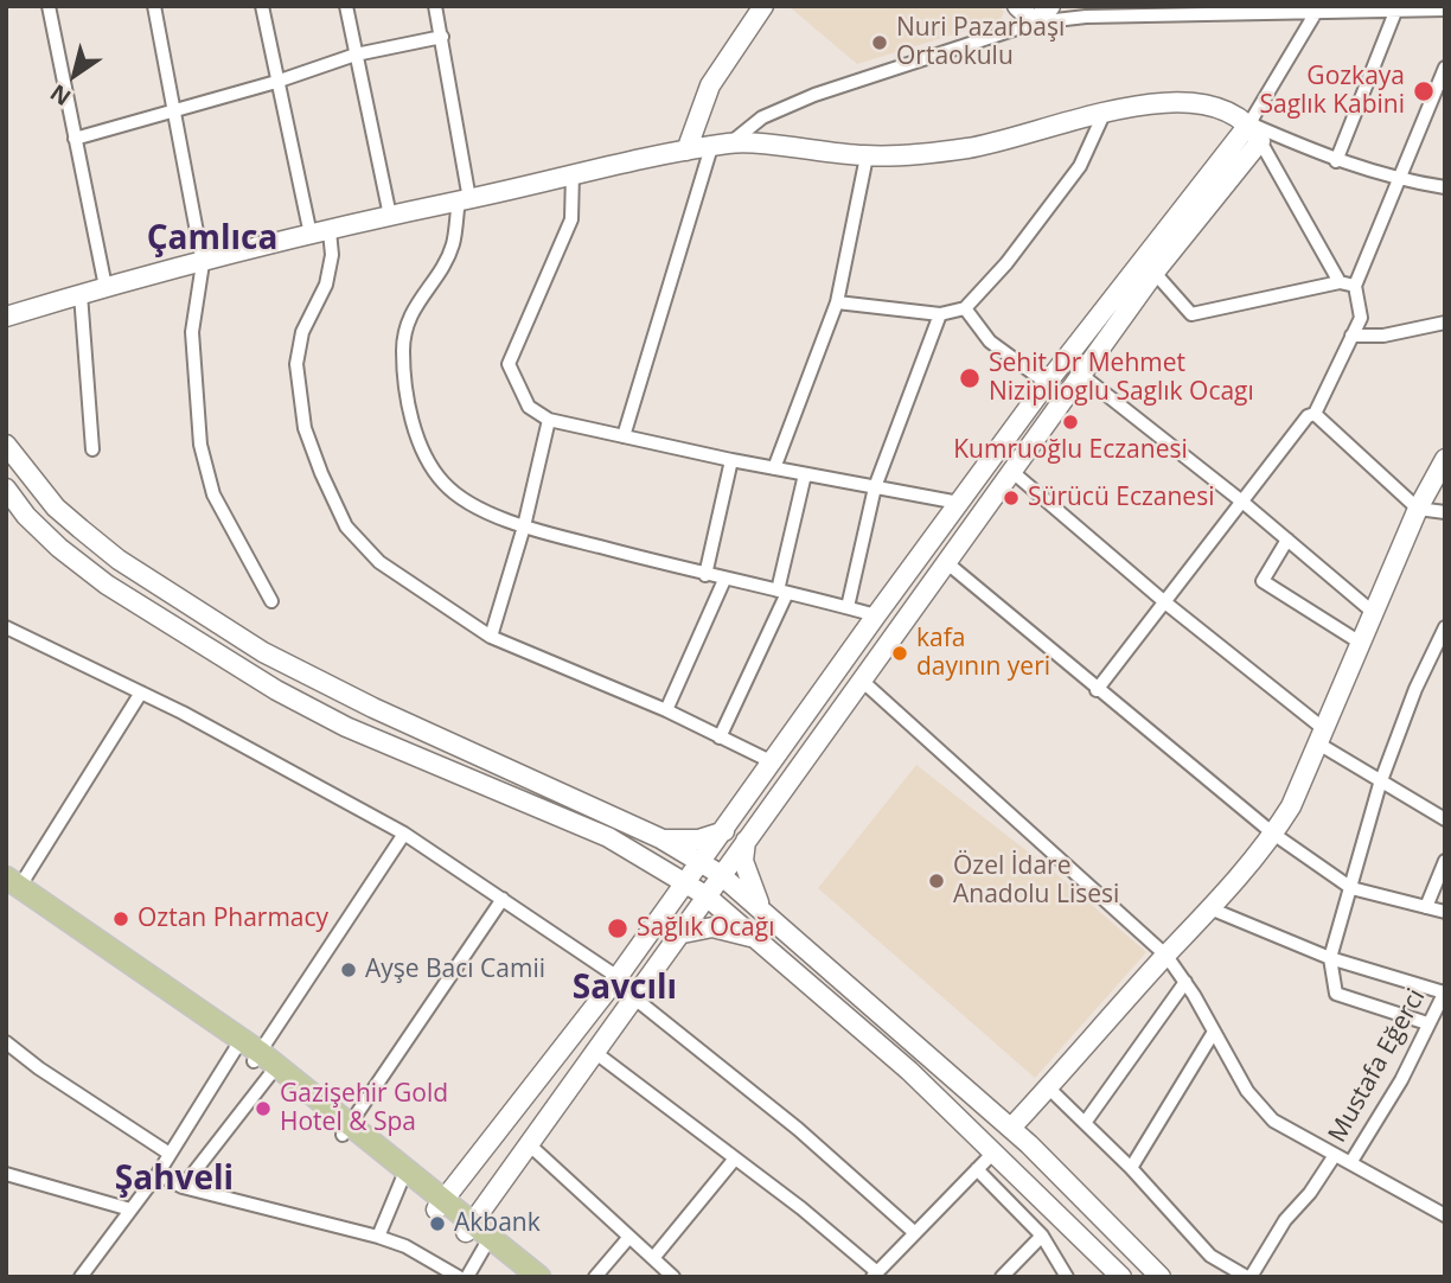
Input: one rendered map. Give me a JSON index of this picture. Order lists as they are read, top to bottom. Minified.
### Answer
{"streets":{"street":["Mustafa Eğerci"]},"districts":["Çamlıca","Savcılı","Şahveli"],"places":["Nuri Pazarbaşı Ortaokulu","Gozkaya Saglık Kabini","Sehit Dr Mehmet Niziplioglu Saglık Ocagı","Kumruoğlu Eczanesi","Sürücü Eczanesi","kafa dayının yeri","Özel İdare Anadolu Lisesi","Oztan Pharmacy","Sağlık Ocağı","Ayşe Bacı Camii","Gazişehir Gold Hotel & Spa","Akbank"],"north":"bottom left"}
